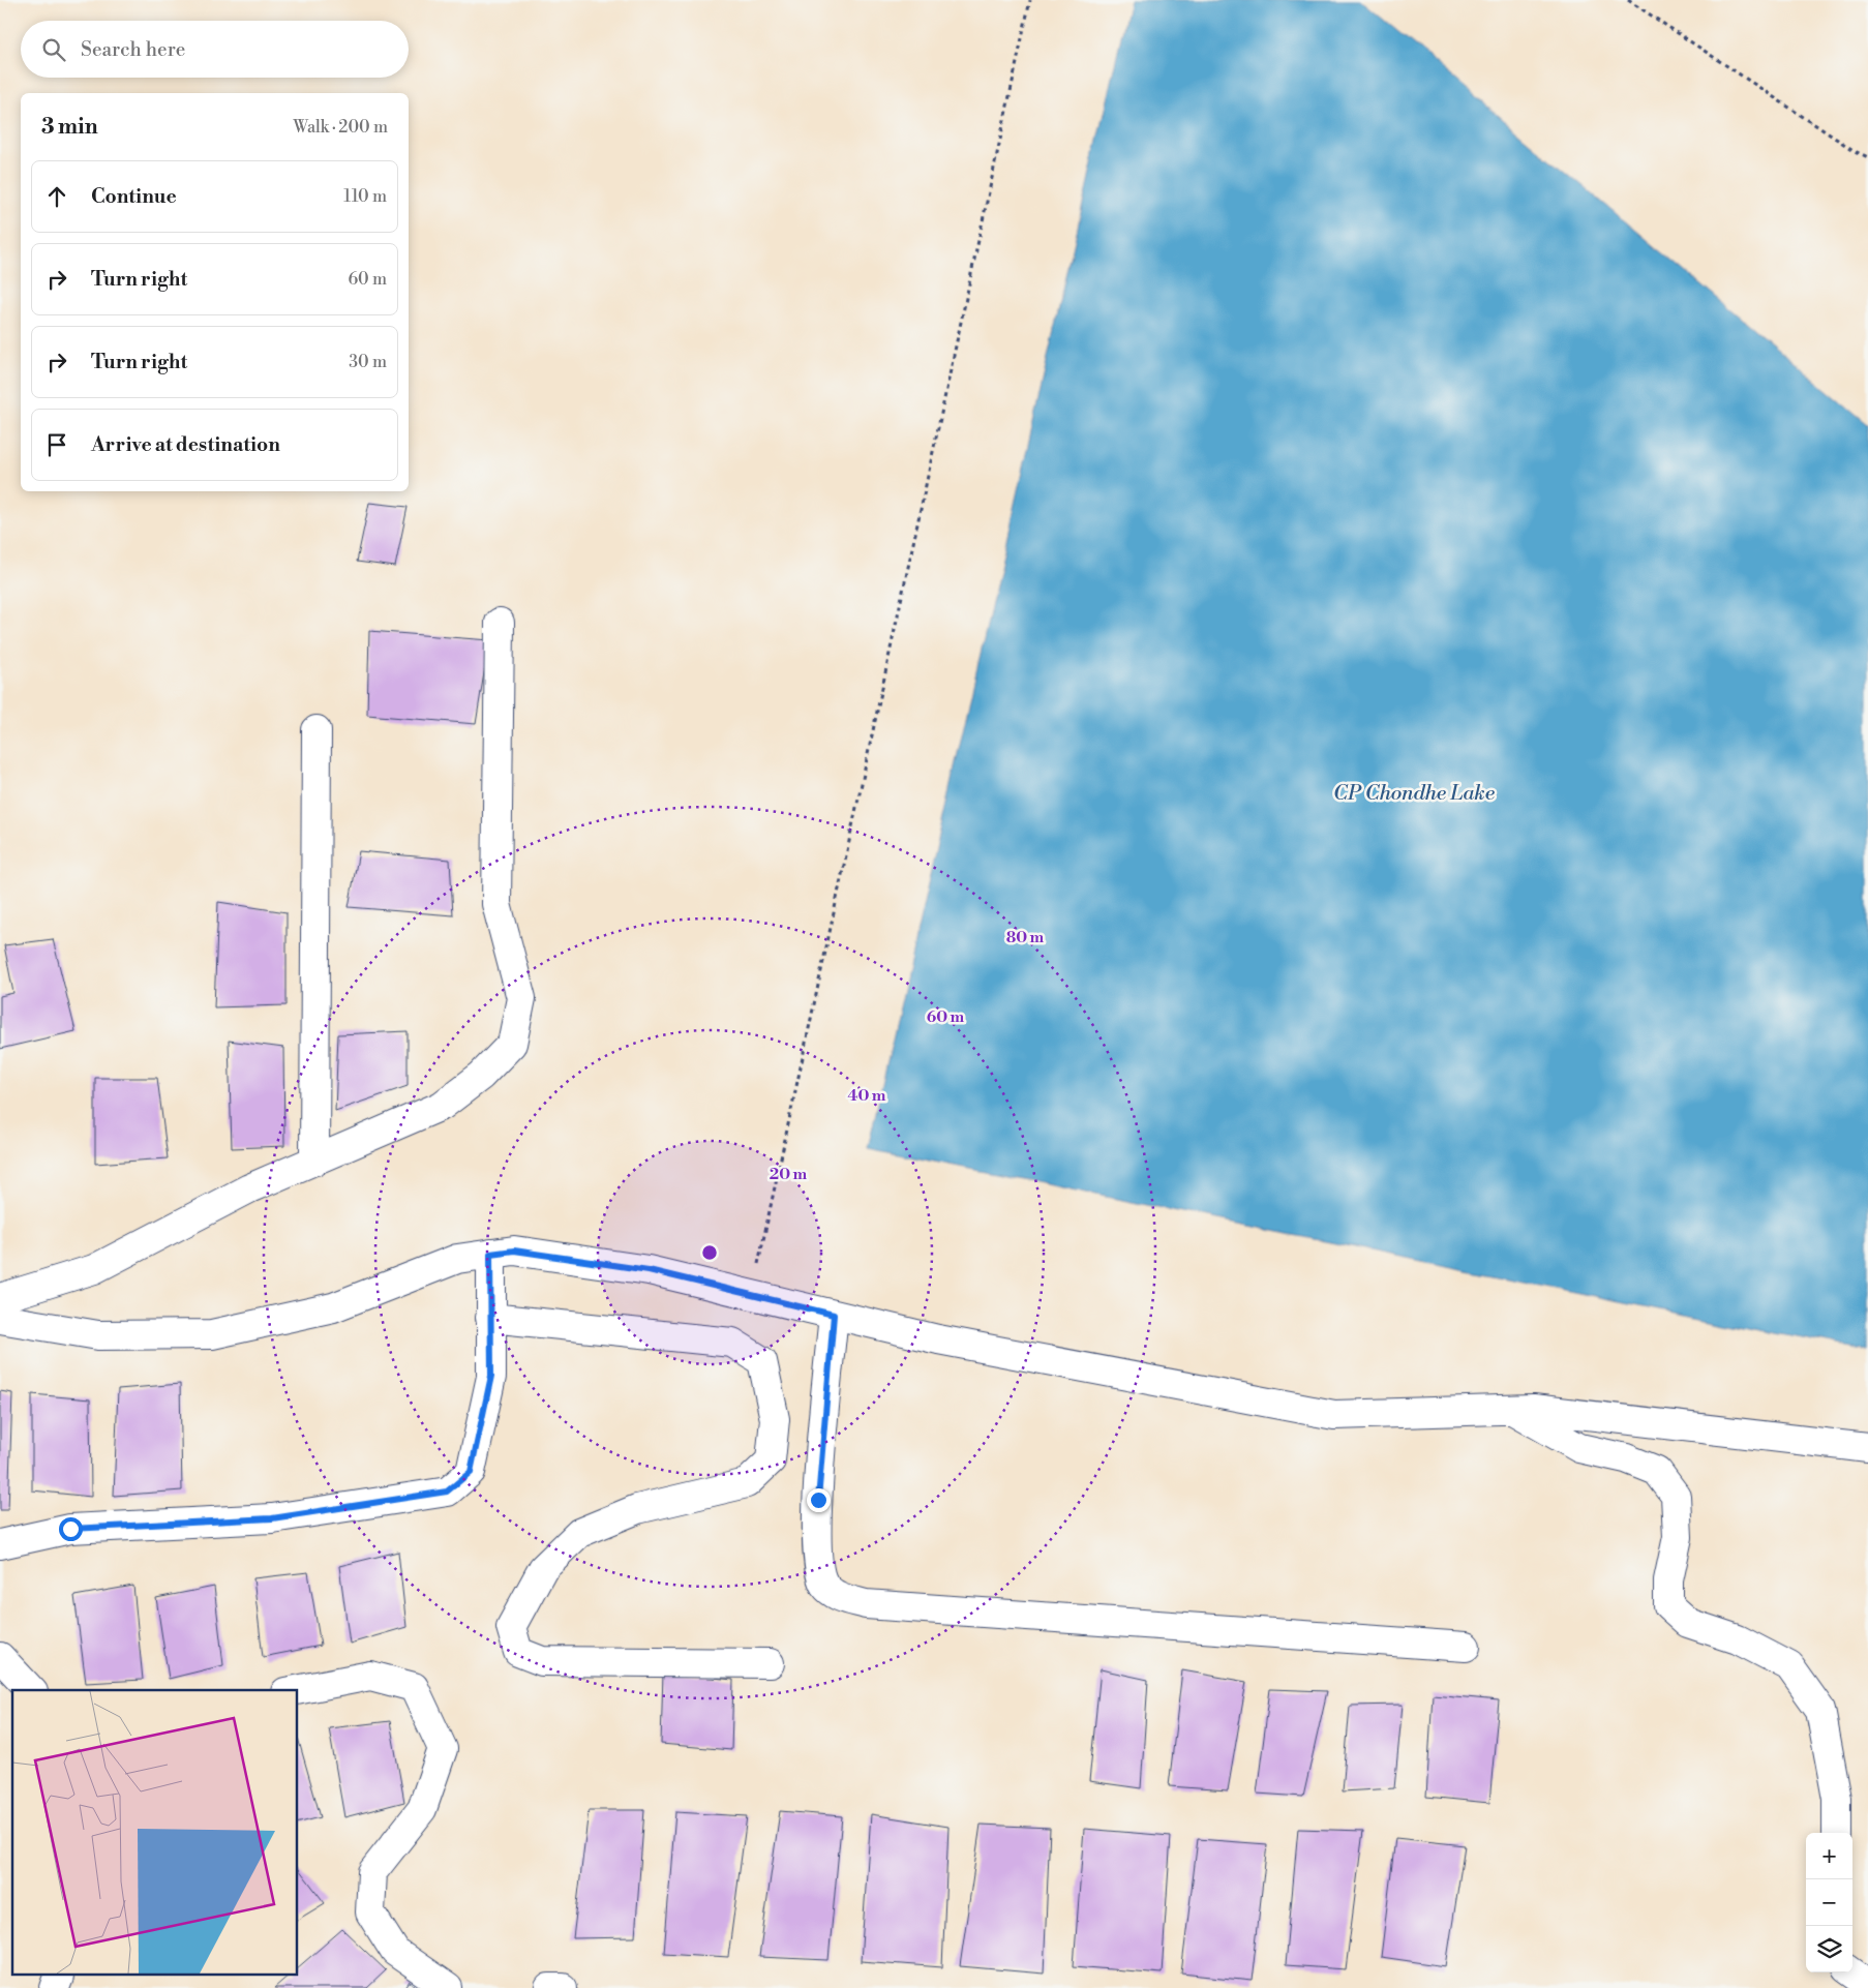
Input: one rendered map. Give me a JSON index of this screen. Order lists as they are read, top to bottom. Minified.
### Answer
{"water":["CP Chondhe Lake"],"page":{"search":"Search here","heading":["3 min","Walk · 200 m"],"list":[["Continue","110 m"],["Turn right","60 m"],["Turn right","30 m"],"Arrive at destination"],"map_buttons":["+","−"]},"rings":["80 m","60 m","40 m","20 m"]}
